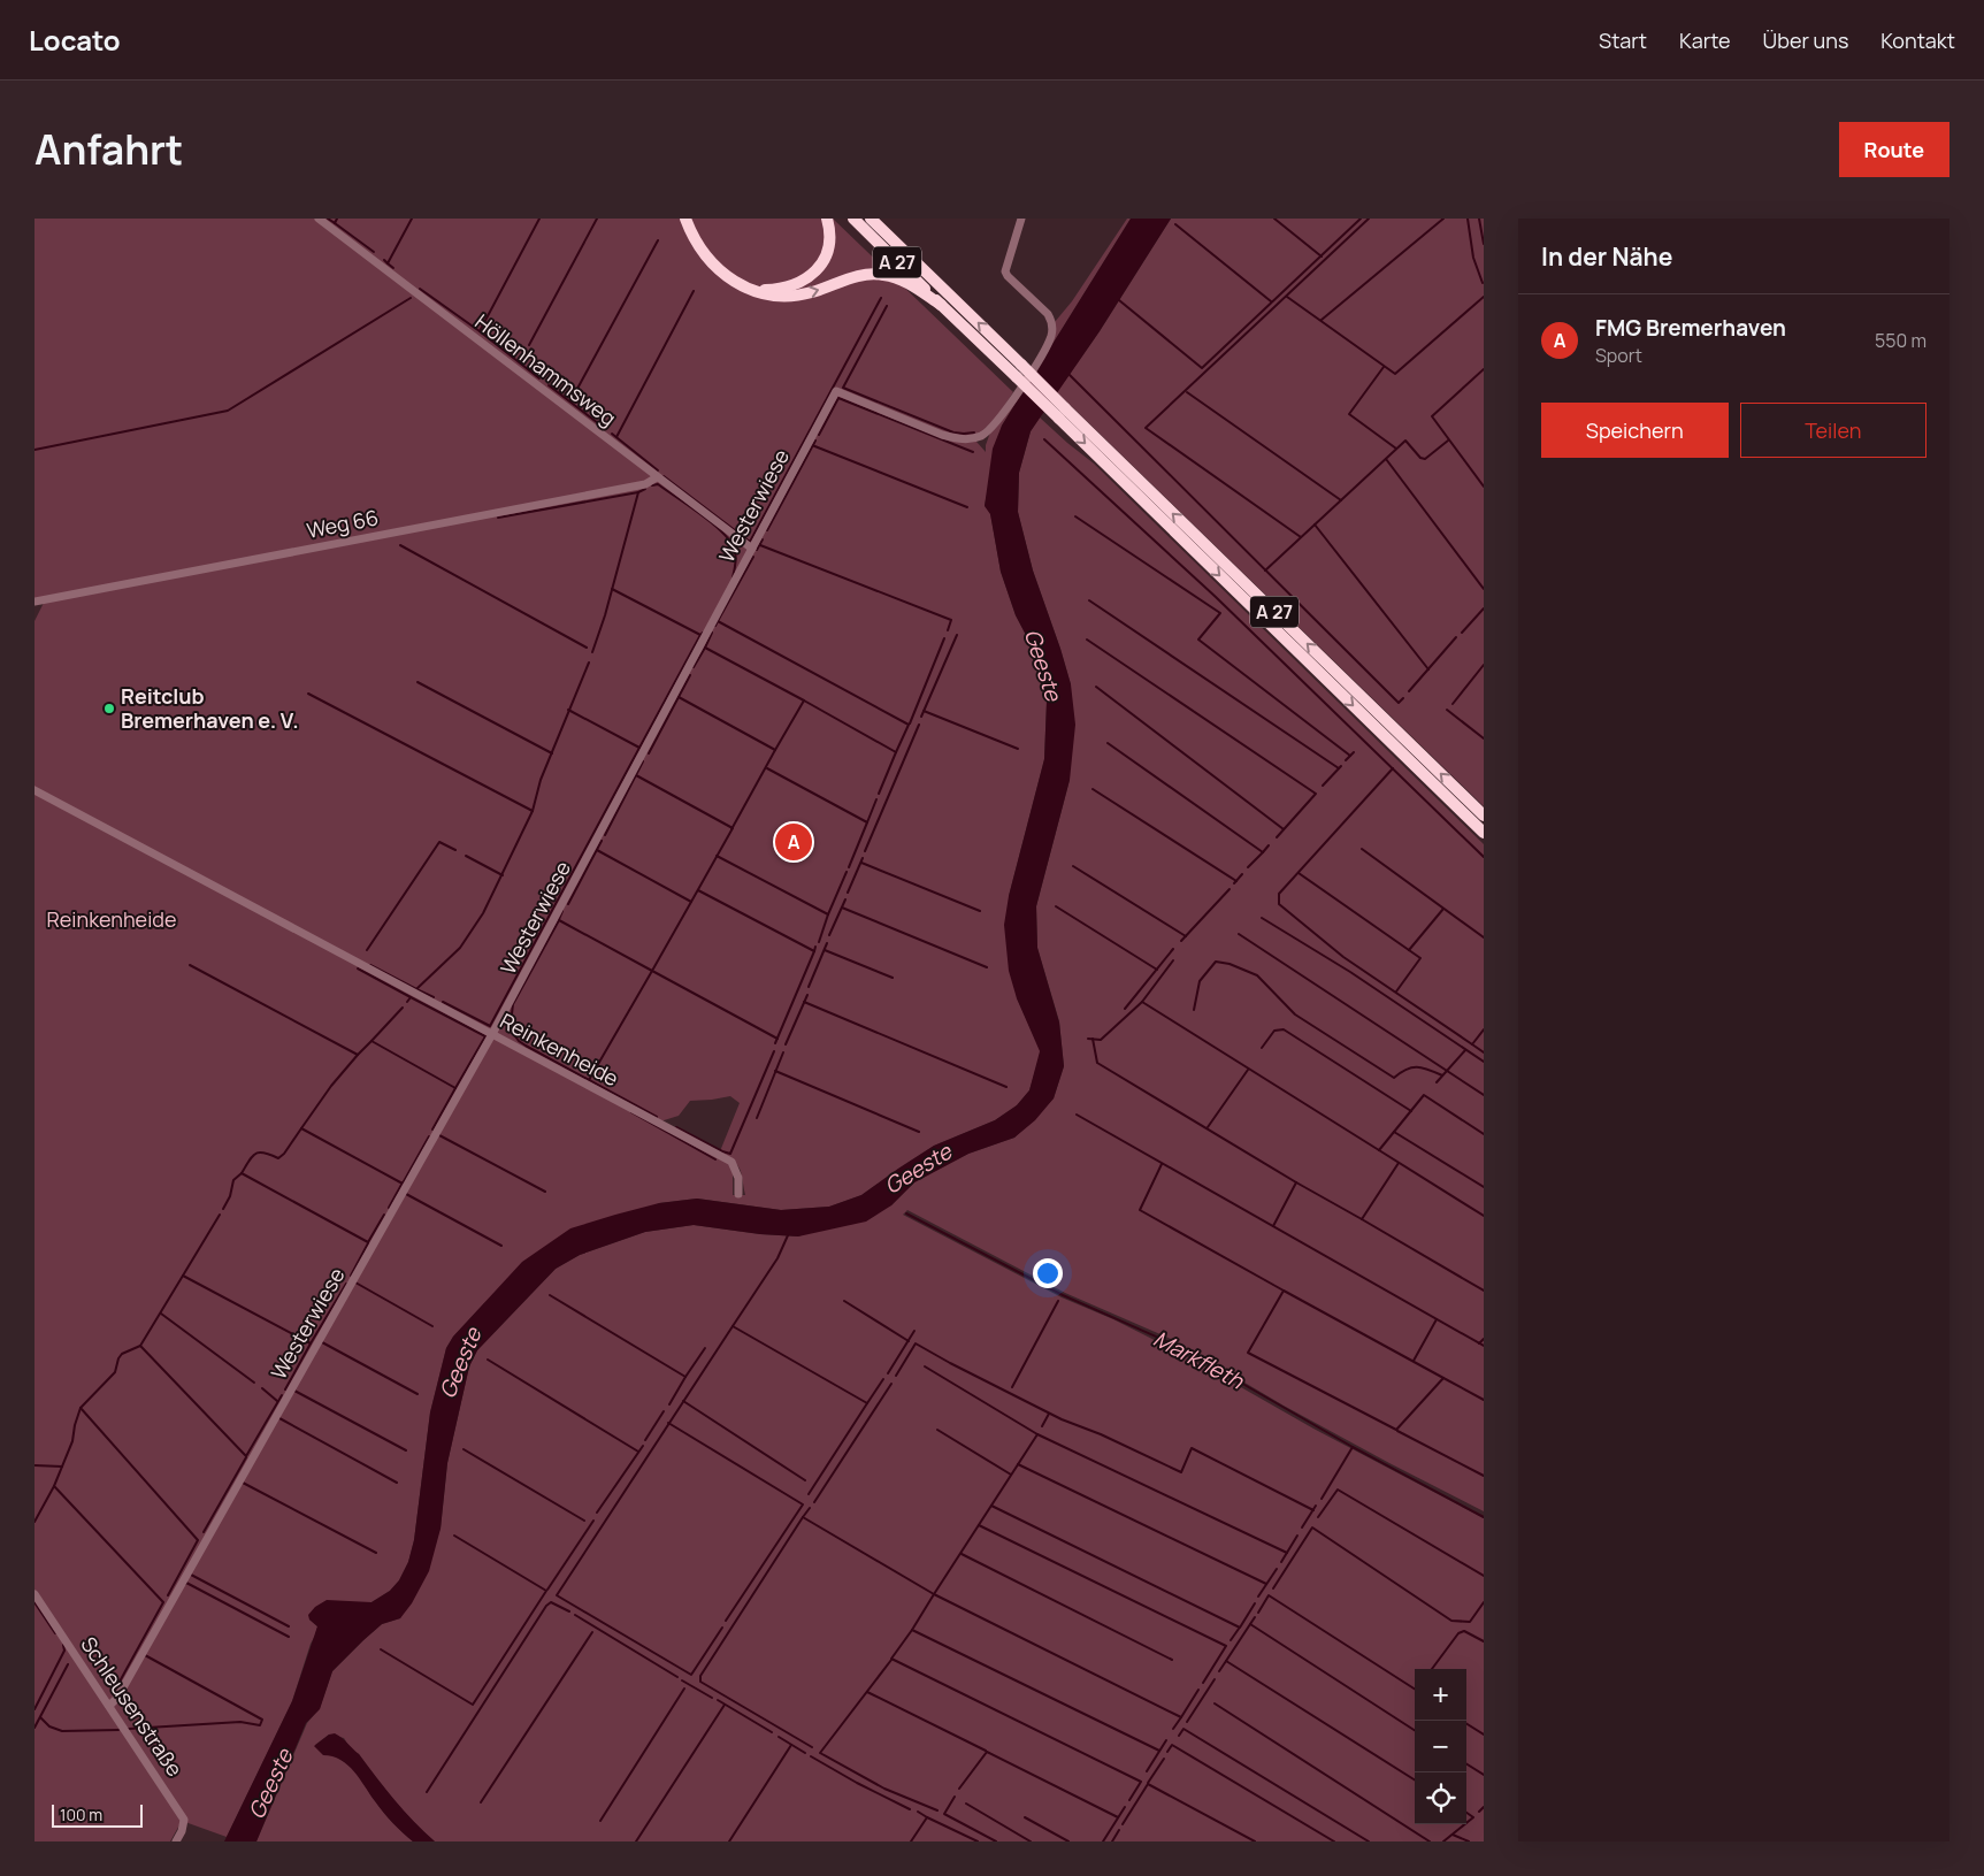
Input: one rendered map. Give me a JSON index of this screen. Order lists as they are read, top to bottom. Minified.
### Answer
{"streets":{"highway":["A 27"],"street":["Höllenhammsweg","Westerwiese","Weg 66","Reinkenheide","Schleusenstraße"]},"crossings":[["Höllenhammsweg","Westerwiese"],["Höllenhammsweg","Weg 66"],["Westerwiese","Reinkenheide"],["Westerwiese","Schleusenstraße"]],"water":["Geeste","Markfleth"],"parks":["Reinkenheide"],"places":["Reitclub Bremerhaven e. V."],"scale_bar":"100 m","page":{"header":"Locato","nav":["Start","Karte","Über uns","Kontakt"],"title":"Anfahrt","buttons":["Route",["Speichern","Teilen"]],"heading":"In der Nähe","list":[{"mark":"A","name":"FMG Bremerhaven","note":"Sport","value":"550 m"}],"pins":"A","map_buttons":["+","−"],"scale":"100 m"}}
